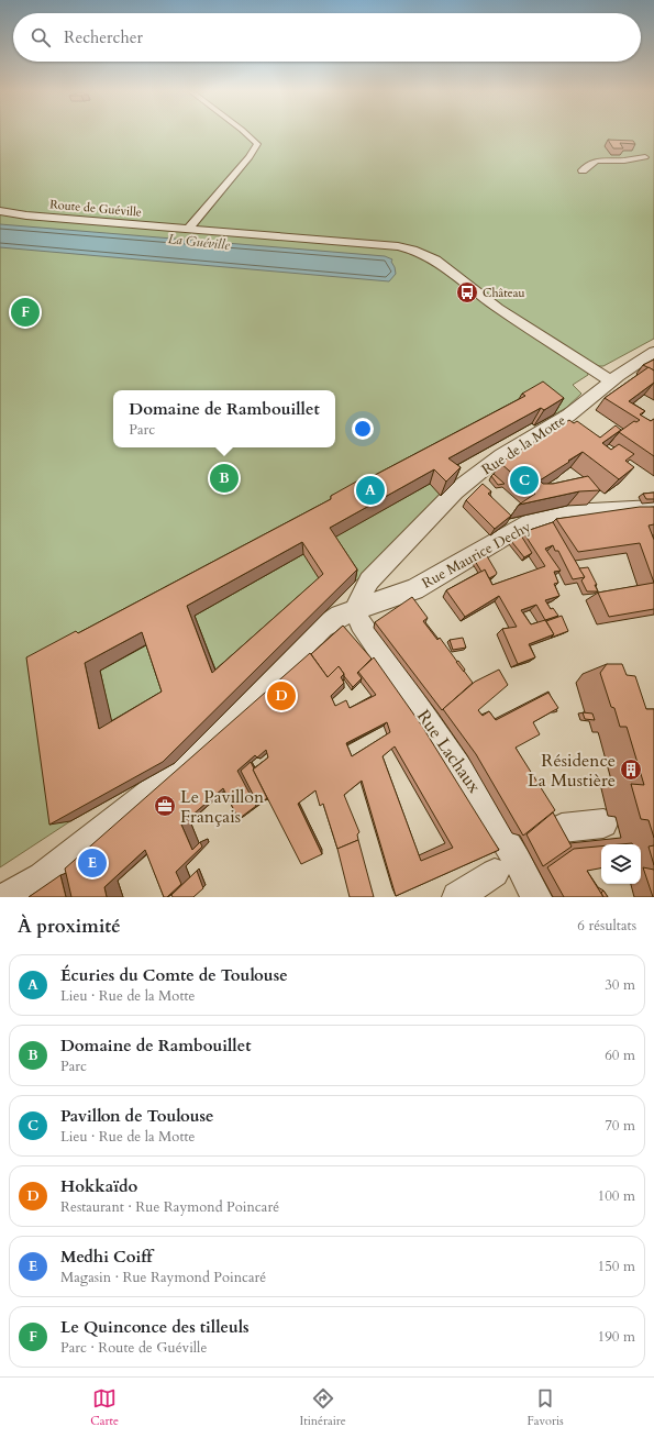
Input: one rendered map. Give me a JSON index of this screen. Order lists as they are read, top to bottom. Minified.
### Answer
{"streets":{"street":["Route de Guéville","Rue de la Motte","Rue Maurice Dechy","Rue Lachaux"]},"crossings":[["Route de Guéville","Rue de la Motte"],["Rue de la Motte","Rue Maurice Dechy"],["Rue de la Motte","Rue Lachaux"],["Rue Maurice Dechy","Rue Lachaux"]],"water":["La Guéville"],"places":{"bus stop":["Château"],"building":["Résidence La Mustière"],"office":["Le Pavillon Français"]},"page":{"search":"Rechercher","pins":["F","B","C","A","D","E"],"popup":["Domaine de Rambouillet","Parc"],"heading":["À proximité","6 résultats"],"list":[{"mark":"A","name":"Écuries du Comte de Toulouse","note":"Lieu · Rue de la Motte","value":"30 m"},{"mark":"B","name":"Domaine de Rambouillet","note":"Parc","value":"60 m"},{"mark":"C","name":"Pavillon de Toulouse","note":"Lieu · Rue de la Motte","value":"70 m"},{"mark":"D","name":"Hokkaïdo","note":"Restaurant · Rue Raymond Poincaré","value":"100 m"},{"mark":"E","name":"Medhi Coiff","note":"Magasin · Rue Raymond Poincaré","value":"150 m"},{"mark":"F","name":"Le Quinconce des tilleuls","note":"Parc · Route de Guéville","value":"190 m"}],"nav":["Carte","Itinéraire","Favoris"]}}
